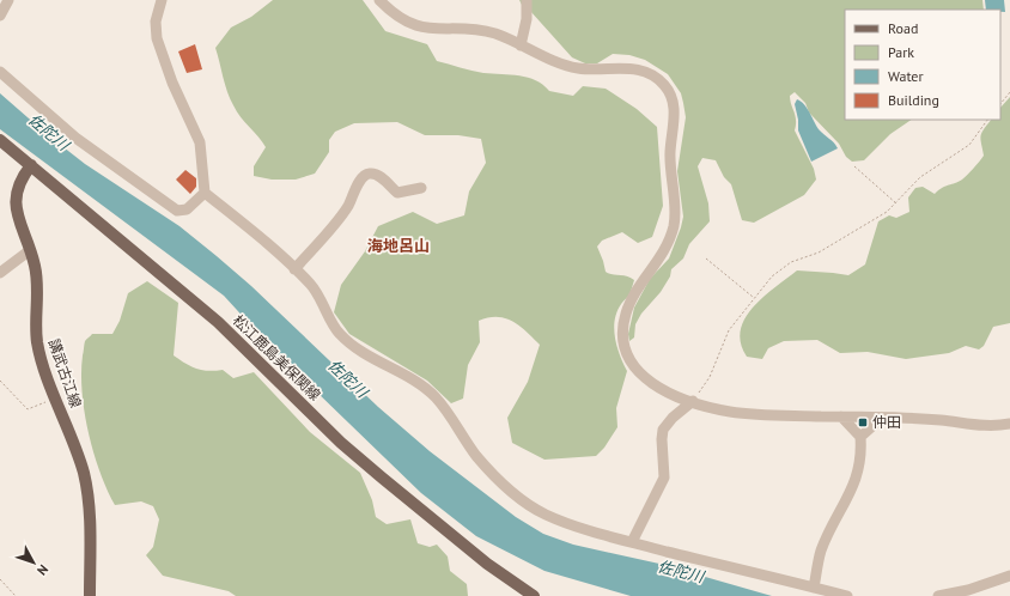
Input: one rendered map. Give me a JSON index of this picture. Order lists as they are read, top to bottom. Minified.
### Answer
{"streets":{"main road":["松江鹿島美保関線","講武古江線"]},"crossings":[["松江鹿島美保関線","講武古江線"]],"districts":["海地呂山"],"water":["佐陀川"],"places":{"transit":["仲田"]},"legend":["Road","Park","Water","Building"],"north":"bottom right"}
